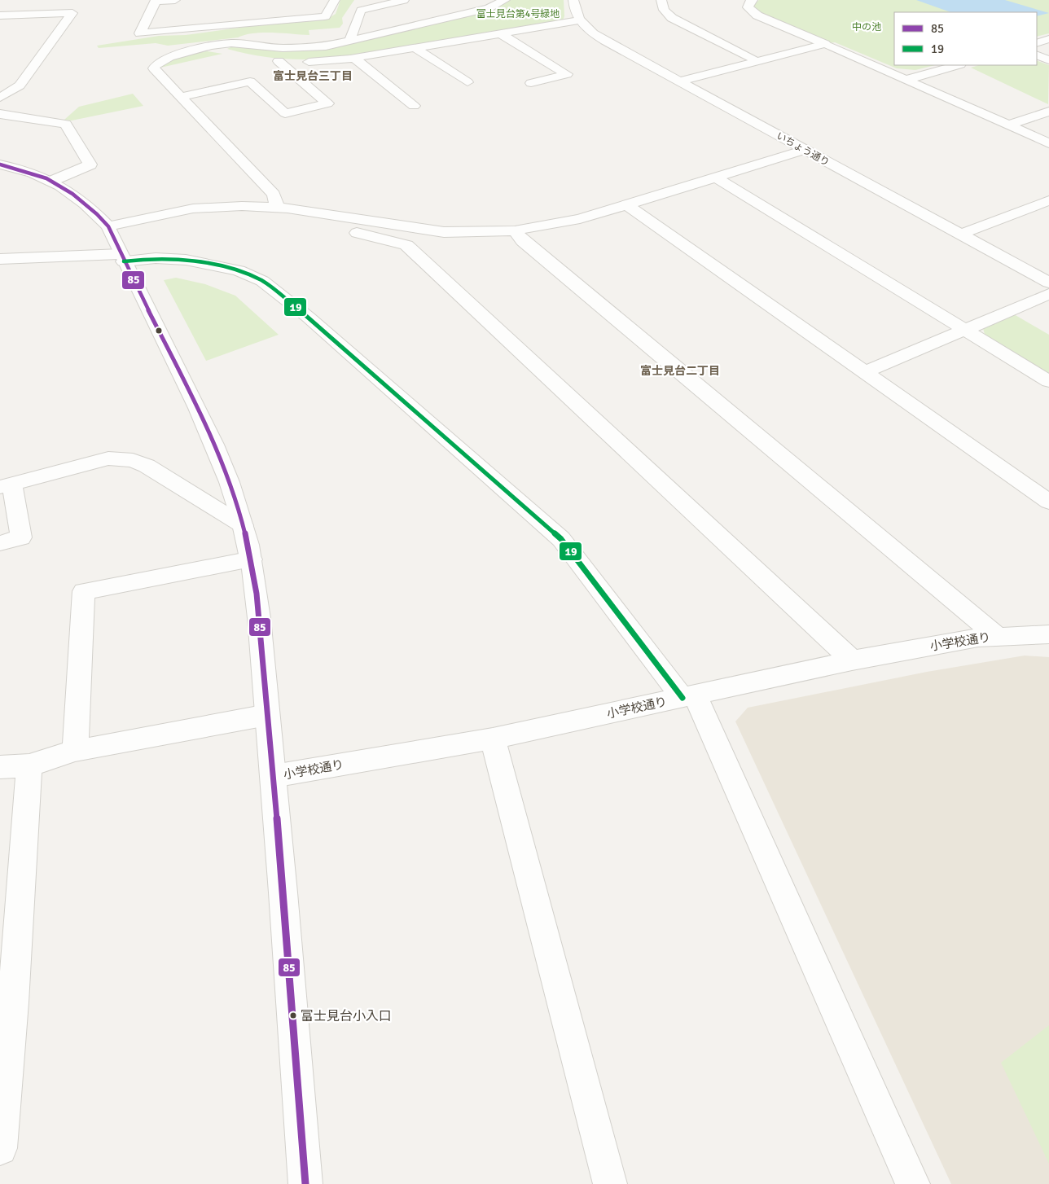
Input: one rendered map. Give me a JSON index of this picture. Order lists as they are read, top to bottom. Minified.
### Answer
{"streets":{"street":["いちょう通り","小学校通り"]},"districts":["富士見台三丁目","富士見台二丁目"],"parks":["富士見台第4号緑地","中の池"],"places":["富士見台小入口"],"lines":["transit line 85","transit line 19"],"legend":["85","19"]}
